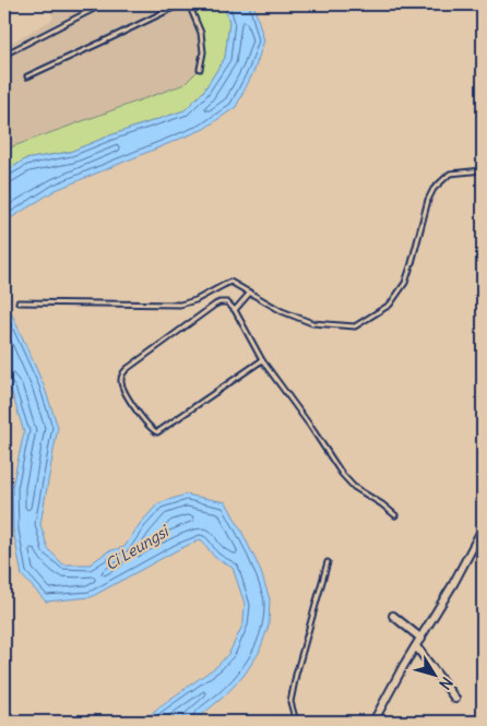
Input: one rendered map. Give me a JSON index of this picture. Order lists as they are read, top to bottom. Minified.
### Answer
{"water":["Ci Leungsi"],"north":"bottom right"}
